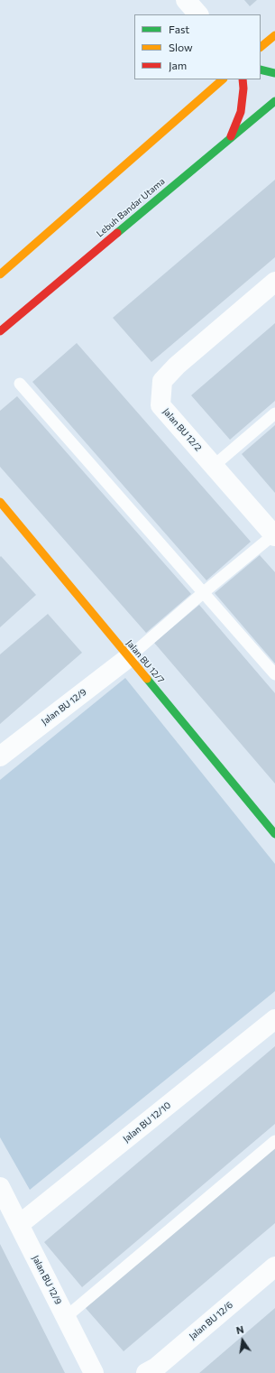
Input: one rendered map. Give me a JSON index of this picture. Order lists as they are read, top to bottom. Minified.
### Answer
{"streets":{"main road":["Lebuh Bandar Utama","Jalan BU 12/7"],"street":["Jalan BU 12/2","Jalan BU 12/9","Jalan BU 12/10","Jalan BU 12/6"]},"crossings":[["Jalan BU 12/7","Jalan BU 12/9"],["Jalan BU 12/9","Jalan BU 12/10"]],"legend":["Fast","Slow","Jam"],"north":"top"}
